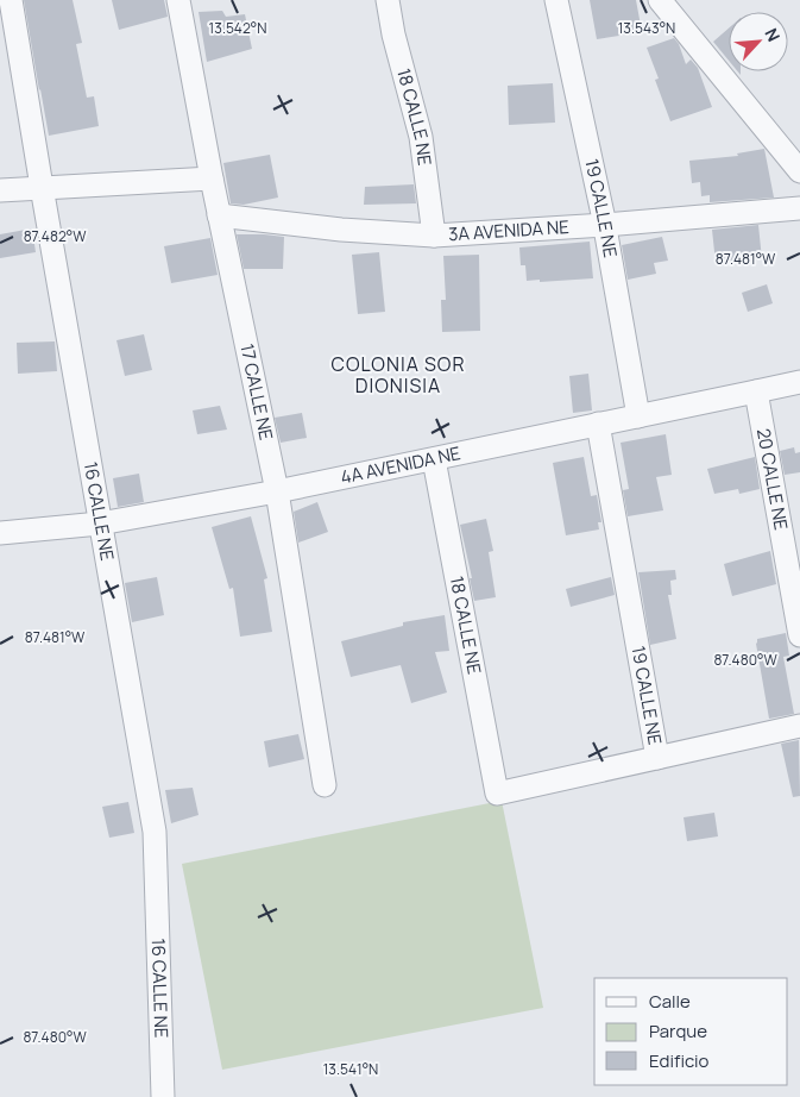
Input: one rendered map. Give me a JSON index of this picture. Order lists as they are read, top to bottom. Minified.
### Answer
{"streets":{"street":["18 CALLE NE","19 CALLE NE","3A AVENIDA NE","17 CALLE NE","4A AVENIDA NE","20 CALLE NE","16 CALLE NE"]},"crossings":[["18 CALLE NE","19 CALLE NE"],["18 CALLE NE","3A AVENIDA NE"],["18 CALLE NE","4A AVENIDA NE"],["19 CALLE NE","3A AVENIDA NE"],["19 CALLE NE","4A AVENIDA NE"],["3A AVENIDA NE","17 CALLE NE"],["17 CALLE NE","4A AVENIDA NE"],["4A AVENIDA NE","20 CALLE NE"],["4A AVENIDA NE","16 CALLE NE"]],"districts":["COLONIA SOR DIONISIA"],"legend":["Calle","Parque","Edificio"],"north":"top right","coordinates":["13.542°N","13.543°N","87.482°W","87.481°W","87.480°W","13.541°N"]}
